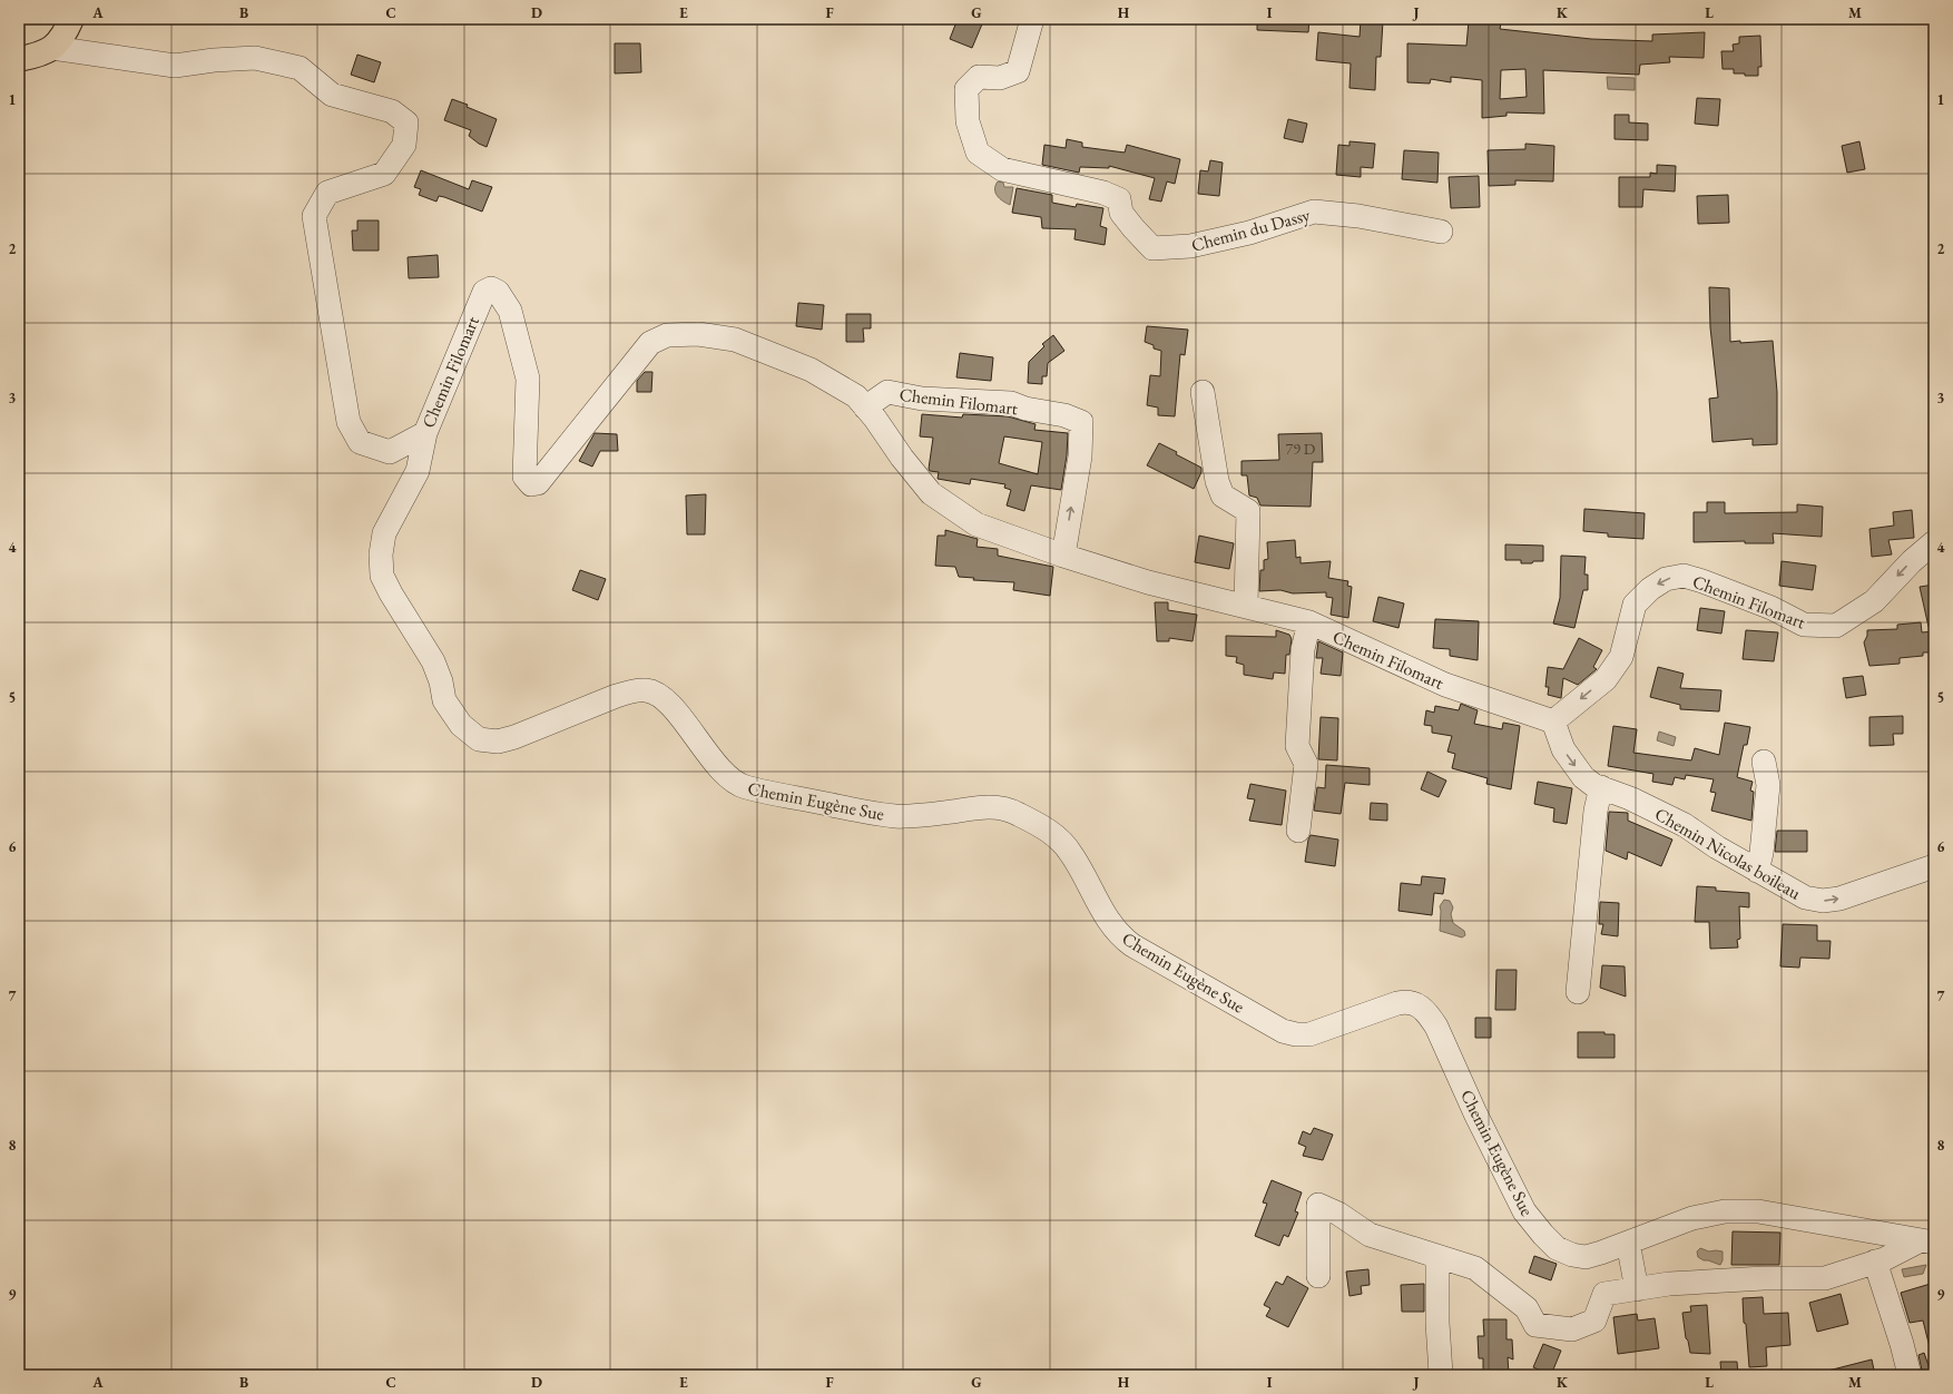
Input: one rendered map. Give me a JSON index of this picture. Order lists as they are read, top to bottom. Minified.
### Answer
{"streets":{"street":["Chemin du Dassy","Chemin Filomart","Chemin Eugène Sue","Chemin Nicolas boileau"]},"crossings":[["Chemin Filomart","Chemin Eugène Sue"],["Chemin Filomart","Chemin Nicolas boileau"]],"one_way":["Chemin Nicolas boileau"],"house_numbers":["79 D"],"grid":{"columns":["A","B","C","D","E","F","G","H","I","J","K","L","M"],"rows":["1","2","3","4","5","6","7","8","9"]}}
